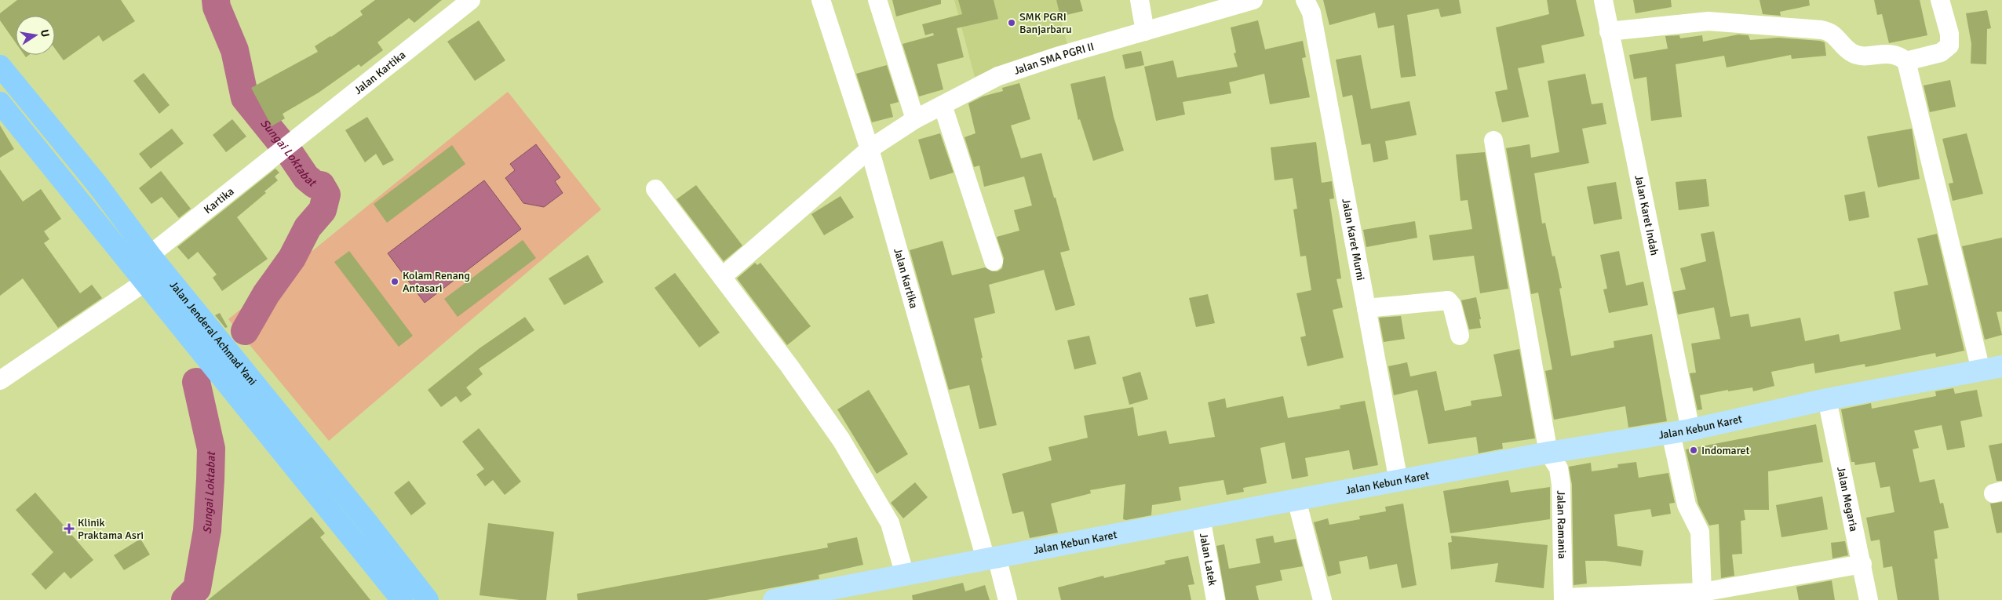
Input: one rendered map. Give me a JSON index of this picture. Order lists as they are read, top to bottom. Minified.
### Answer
{"streets":{"highway":["Jalan Jenderal Achmad Yani"],"main road":["Jalan Kebun Karet"],"street":["Jalan SMA PGRI II","Jalan Kartika","Kartika","Jalan Karet Indah","Jalan Karet Murni","Jalan Megaria","Jalan Ramania","Jalan Latek"]},"crossings":[["Jalan SMA PGRI II","Jalan Kartika"],["Jalan Kartika","Kartika"],["Jalan Kartika","Jalan Kebun Karet"],["Kartika","Jalan Jenderal Achmad Yani"],["Jalan Karet Indah","Jalan Kebun Karet"],["Jalan Karet Murni","Jalan Kebun Karet"],["Jalan Kebun Karet","Jalan Megaria"],["Jalan Kebun Karet","Jalan Ramania"],["Jalan Kebun Karet","Jalan Latek"]],"water":["Sungai Loktabat"],"places":{"other":["SMK PGRI Banjarbaru","Kolam Renang Antasari","Indomaret"],"health":["Klinik Praktama Asri"]},"north":"right"}
